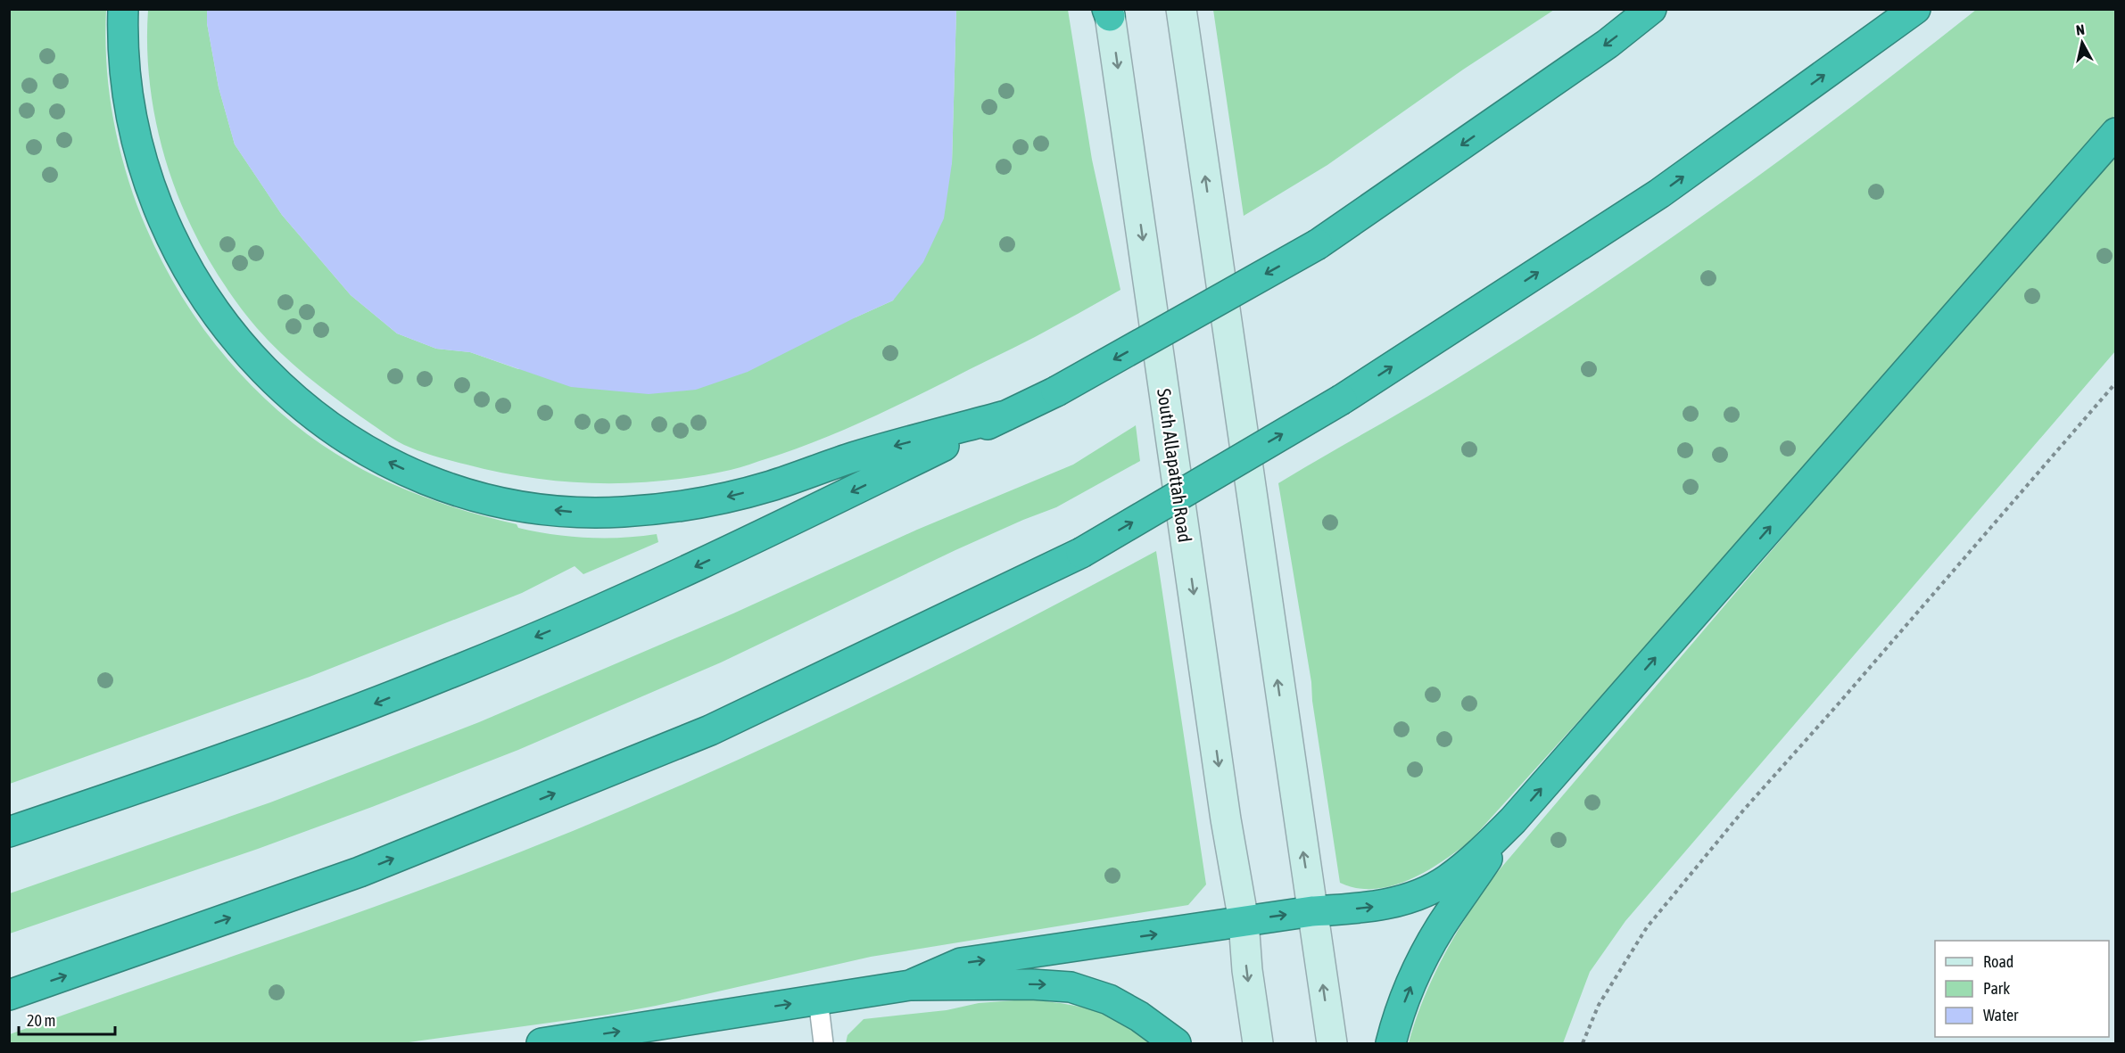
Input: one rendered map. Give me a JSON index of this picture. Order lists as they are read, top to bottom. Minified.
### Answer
{"streets":{"main road":["South Allapattah Road"]},"legend":["Road","Park","Water"],"scale_bar":"20 m","north":"top"}
